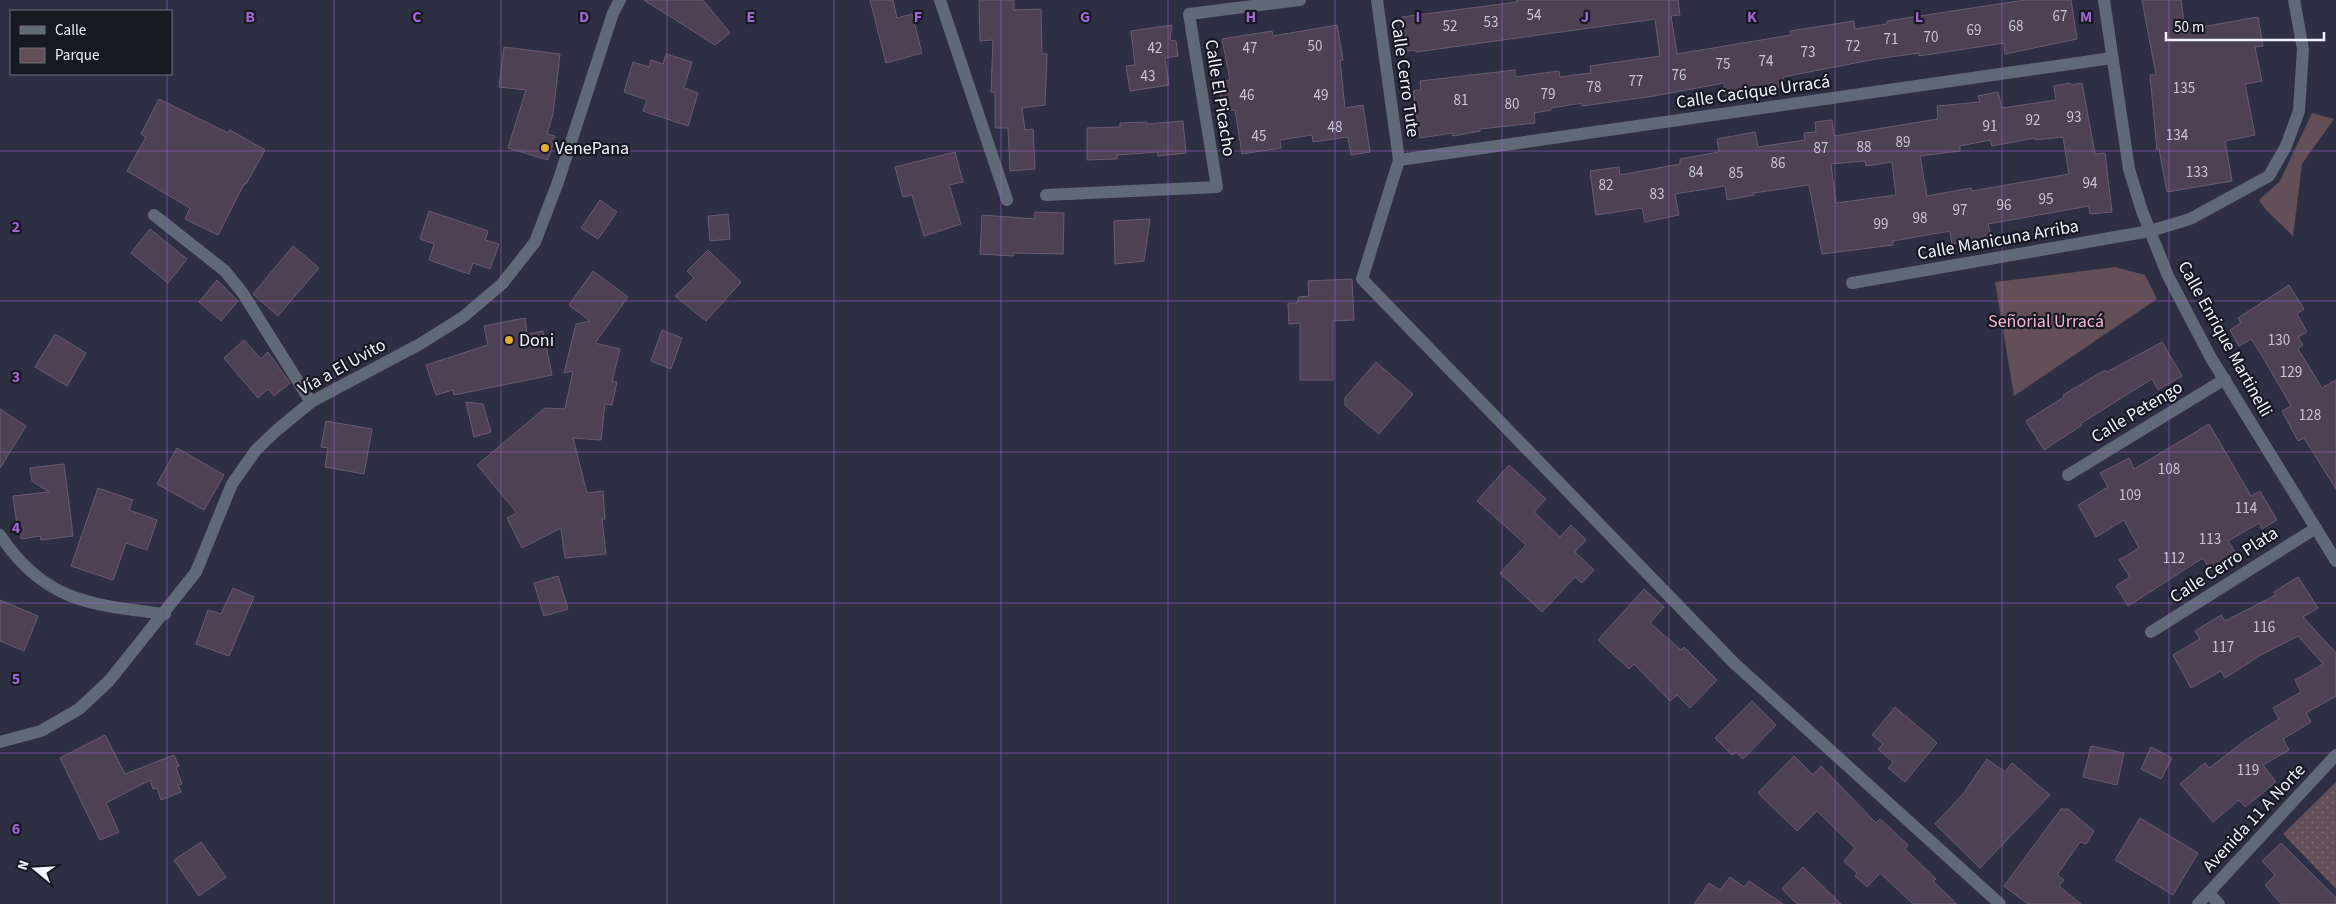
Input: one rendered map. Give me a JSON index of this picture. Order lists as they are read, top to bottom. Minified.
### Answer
{"streets":{"street":["Calle Cerro Tute","Calle Cacique Urracá","Calle El Picacho","Calle Manicuna Arriba","Calle Enrique Martinelli","Vía a El Uvito","Calle Petengo","Calle Cerro Plata","Avenida 11 A Norte"]},"crossings":[["Calle Cerro Tute","Calle Cacique Urracá"],["Calle Cacique Urracá","Calle Enrique Martinelli"],["Calle Manicuna Arriba","Calle Enrique Martinelli"],["Calle Enrique Martinelli","Calle Petengo"],["Calle Enrique Martinelli","Calle Cerro Plata"]],"parks":["Señorial Urracá"],"places":["VenePana","Doni"],"house_numbers":["54","67","53","52","68","69","70","71","50","72","42","47","73","74","75","76","43","77","78","135","79","46","49","81","80","93","92","91","48","134","45","89","88","87","86","84","133","85","94","82","83","95","96","97","98","99","130","129","128","108","109","114","113","112","116","117","119"],"legend":["Calle","Parque"],"scale_bar":"50 m","north":"left","grid":{"columns":["B","C","D","E","F","G","H","I","J","K","L","M"],"rows":["2","3","4","5","6"]}}
